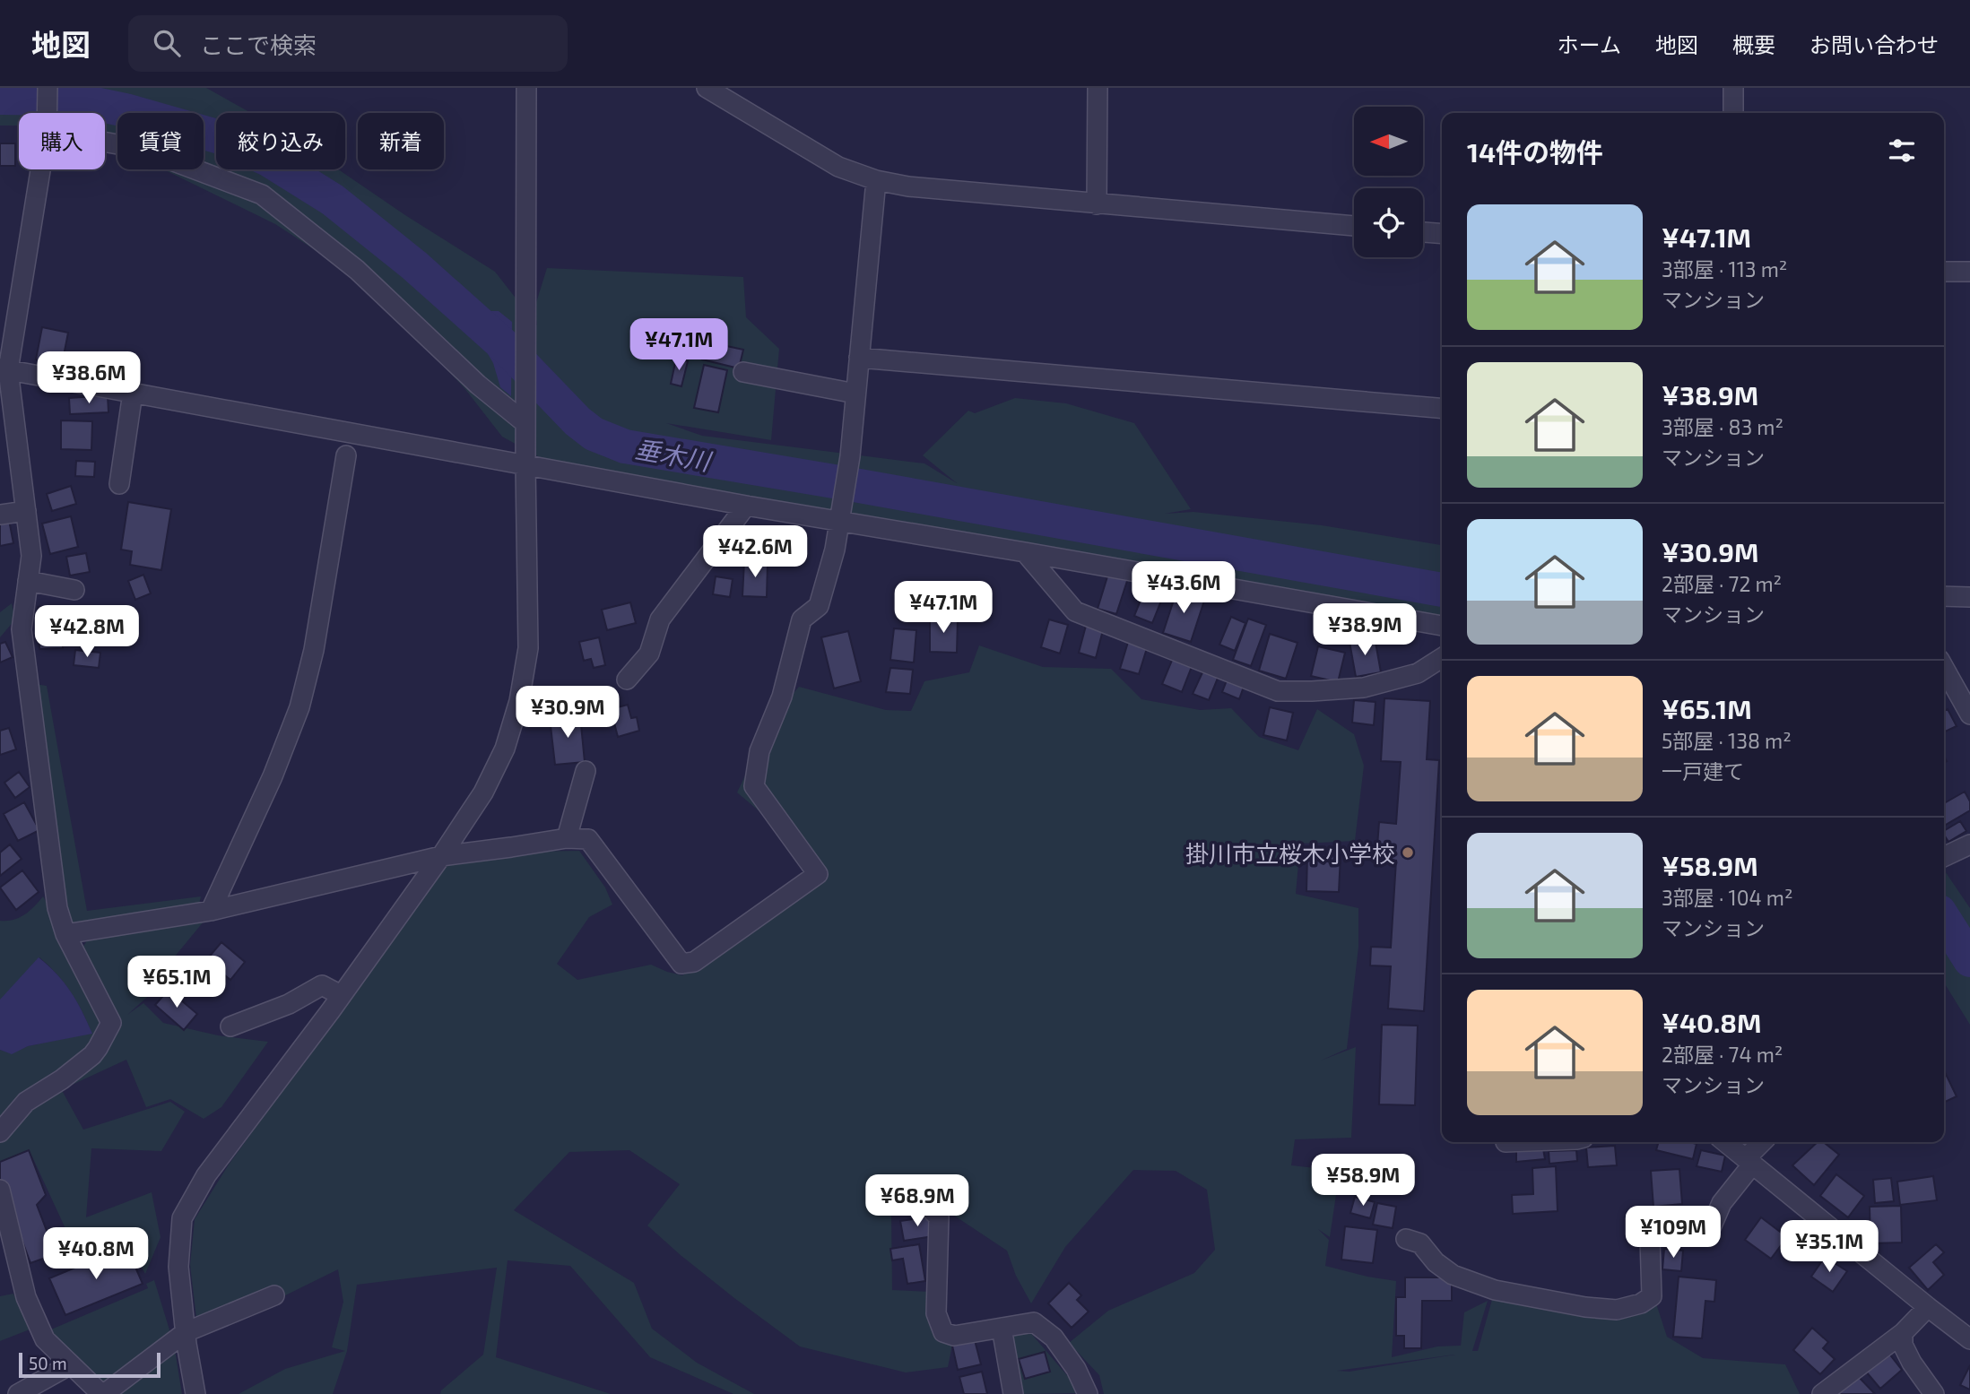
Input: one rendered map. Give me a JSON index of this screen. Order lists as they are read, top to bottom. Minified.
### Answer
{"water":["垂木川"],"places":["掛川市立桜木小学校"],"scale_bar":"50 m","north":"left","page":{"header":"地図","search":"ここで検索","nav":["ホーム","地図","概要","お問い合わせ"],"chip":["購入","賃貸","絞り込み","新着"],"heading":"14件の物件","list":[{"name":"¥47.1M","note":"3部屋 · 113 m² · マンション"},{"name":"¥38.9M","note":"3部屋 · 83 m² · マンション"},{"name":"¥30.9M","note":"2部屋 · 72 m² · マンション"},{"name":"¥65.1M","note":"5部屋 · 138 m² · 一戸建て"},{"name":"¥58.9M","note":"3部屋 · 104 m² · マンション"},{"name":"¥40.8M","note":"2部屋 · 74 m² · マンション"}],"price":["¥47.1M","¥38.6M","¥42.6M","¥43.6M","¥47.1M","¥38.9M","¥42.8M","¥30.9M","¥65.1M","¥58.9M","¥68.9M","¥109M","¥35.1M","¥40.8M"],"scale":"50 m"}}
